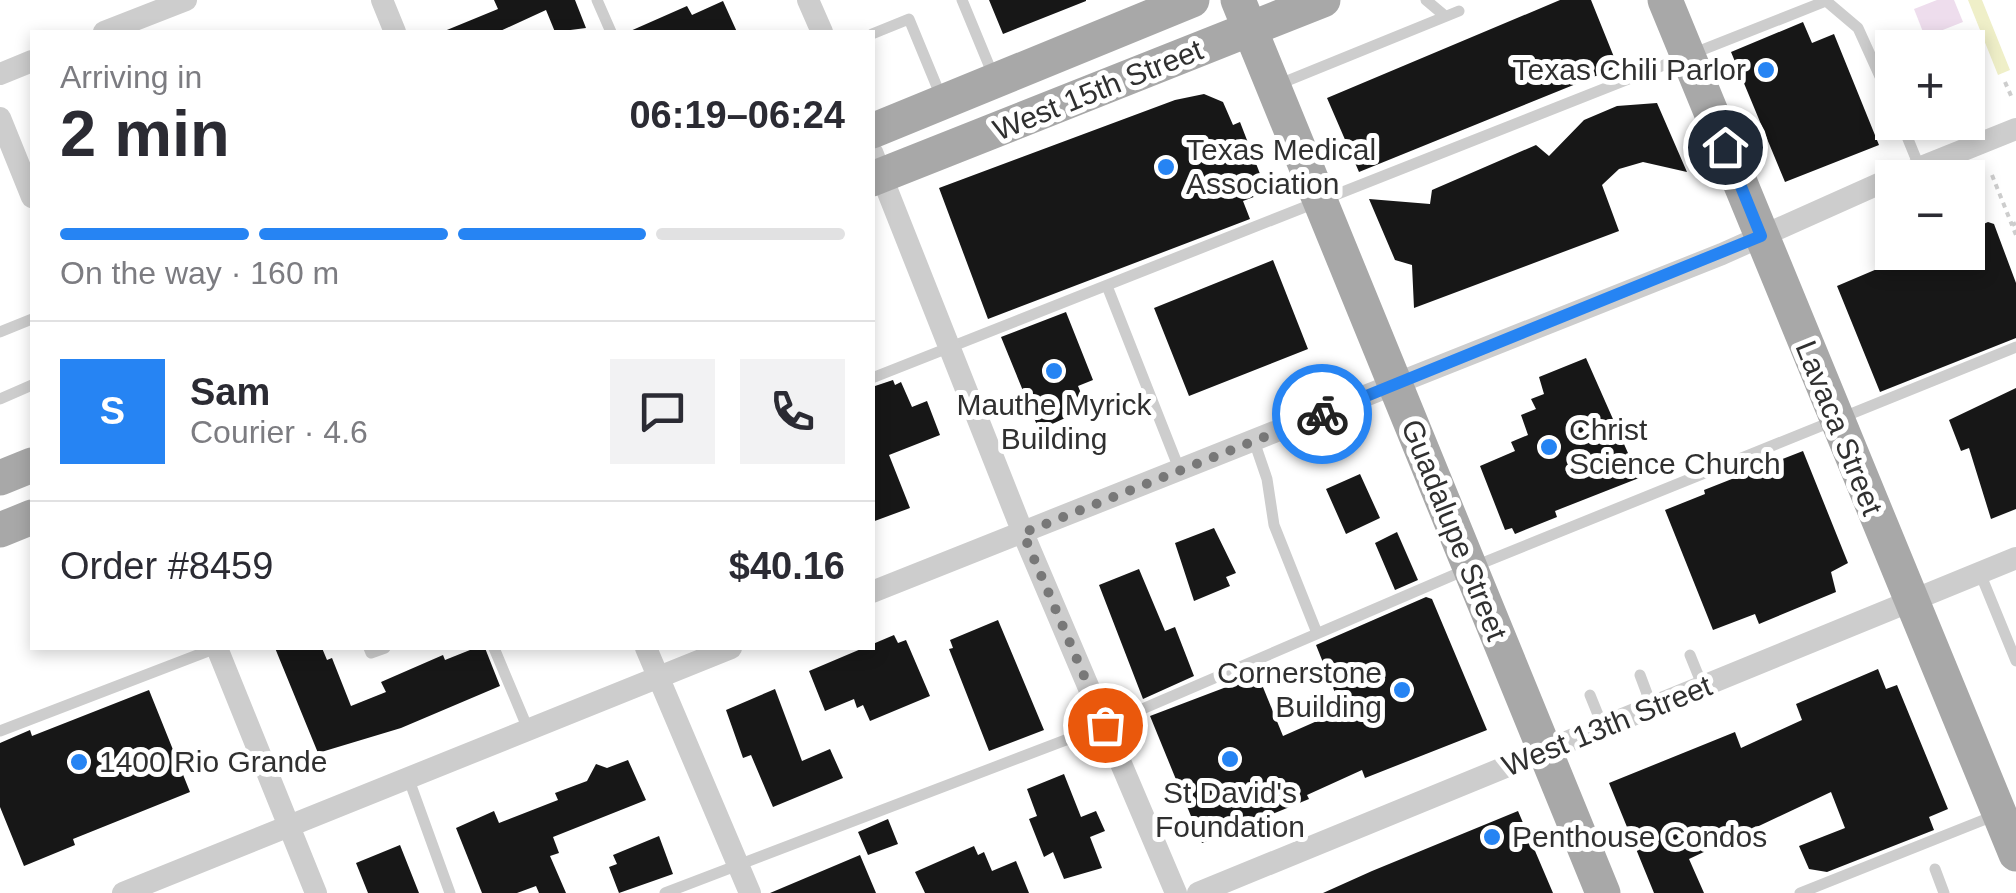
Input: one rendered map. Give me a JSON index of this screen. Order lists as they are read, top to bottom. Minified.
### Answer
{"streets":{"main road":["West 15th Street","Lavaca Street","Guadalupe Street"],"street":["West 13th Street"]},"crossings":[["West 15th Street","Guadalupe Street"],["Lavaca Street","West 13th Street"],["Guadalupe Street","West 13th Street"]],"places":["Texas Chili Parlor","Texas Medical Association","Mauthe Myrick Building","Christ Science Church","Cornerstone Building","St David's Foundation","1400 Rio Grande","Penthouse Condos"],"page":{"map_buttons":["+","−"],"heading":["2 min","Arriving in","06:19–06:24"],"panel":["Sam","Courier · 4.6","Order #8459","$40.16"],"bar":"On the way · 160 m","round":"S"}}
